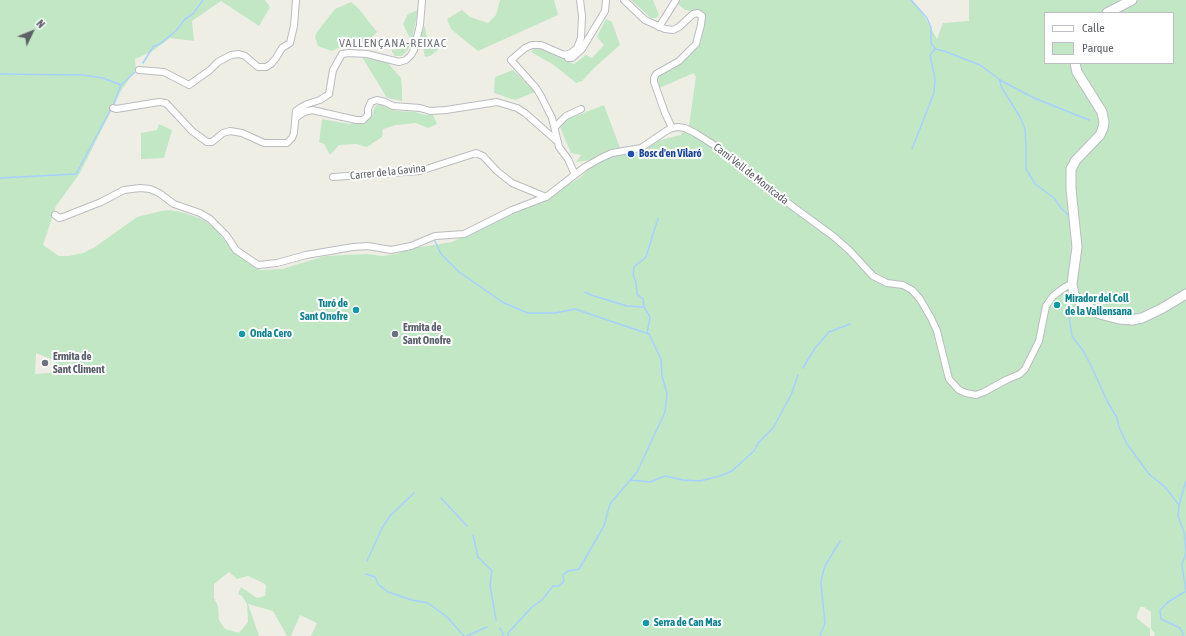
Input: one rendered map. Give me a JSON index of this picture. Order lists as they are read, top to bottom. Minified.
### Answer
{"streets":{"street":["Carrer de la Gavina","Camí Vell de Montcada"]},"districts":["VALLENÇANA-REIXAC"],"places":["Bosc d'en Vilaró","Mirador del Coll de la Vallensana","Turó de Sant Onofre","Onda Cero","Ermita de Sant Onofre","Ermita de Sant Climent","Serra de Can Mas"],"legend":["Calle","Parque"],"north":"top right"}
